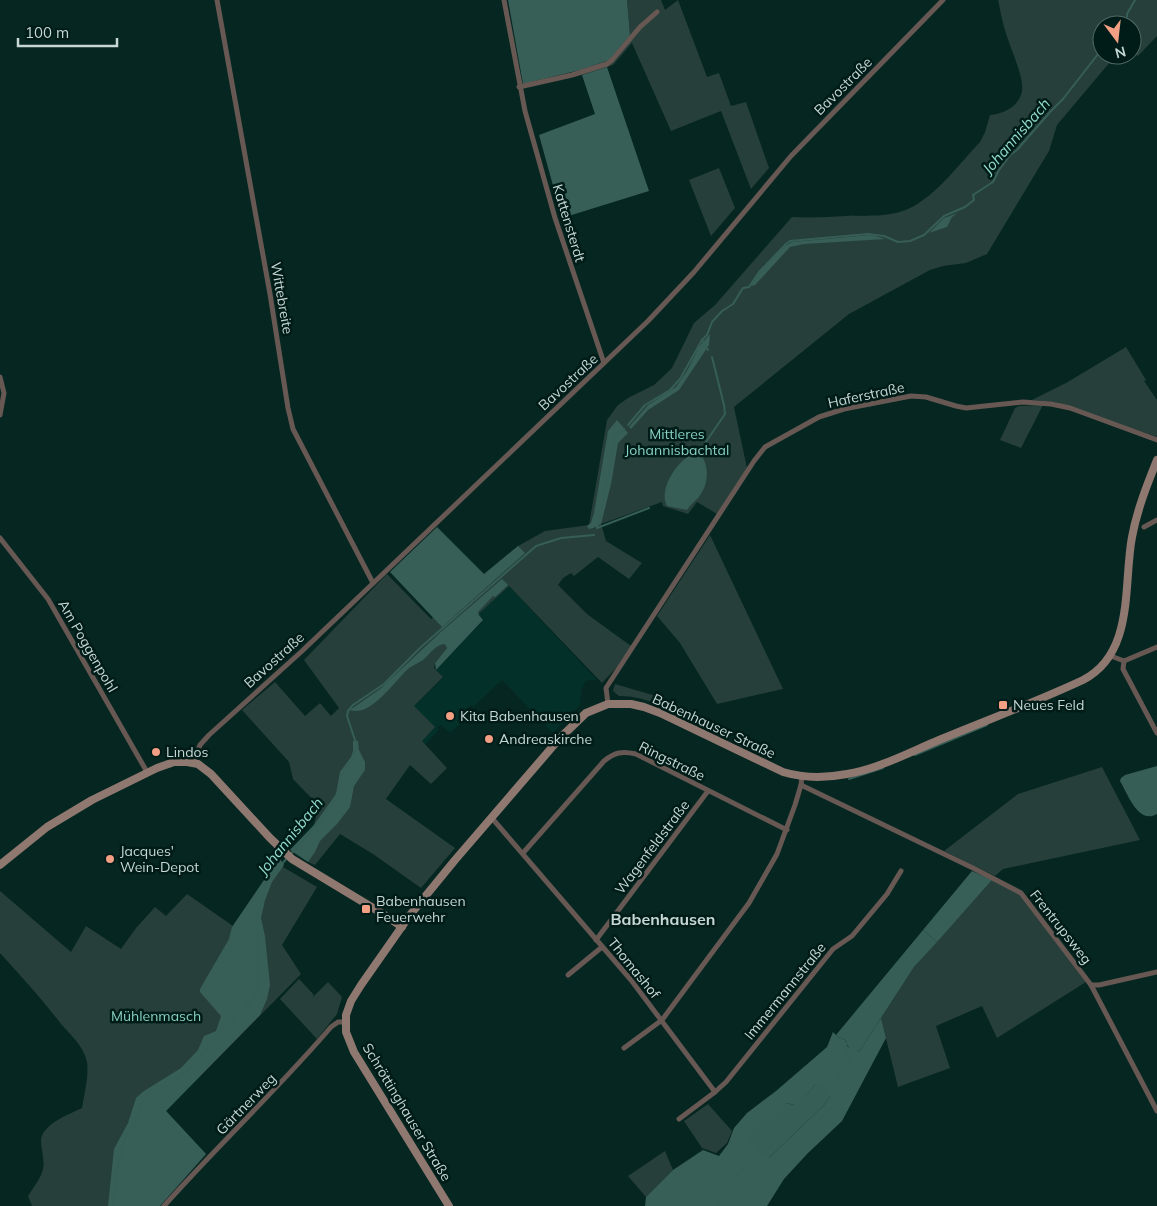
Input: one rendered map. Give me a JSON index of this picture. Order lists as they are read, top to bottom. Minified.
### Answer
{"streets":{"main road":["Babenhauser Straße","Schröttinghauser Straße"],"street":["Bavostraße","Kattensterdt","Wittebreite","Haferstraße","Am Poggenpohl","Ringstraße","Wagenfeldstraße","Frentrupsweg","Thomashof","Immermannstraße","Gärtnerweg"]},"crossings":[["Bavostraße","Kattensterdt"],["Bavostraße","Wittebreite"],["Haferstraße","Babenhauser Straße"],["Babenhauser Straße","Thomashof"],["Ringstraße","Wagenfeldstraße"],["Ringstraße","Thomashof"],["Wagenfeldstraße","Thomashof"],["Thomashof","Immermannstraße"],["Gärtnerweg","Schröttinghauser Straße"]],"districts":["Babenhausen"],"water":["Johannisbach"],"parks":["Mittleres Johannisbachtal","Mühlenmasch"],"places":{"transit":["Neues Feld","Babenhausen Feuerwehr"],"other":["Kita Babenhausen","Andreaskirche","Lindos","Jacques' Wein-Depot"]},"scale_bar":"100 m","north":"bottom"}
